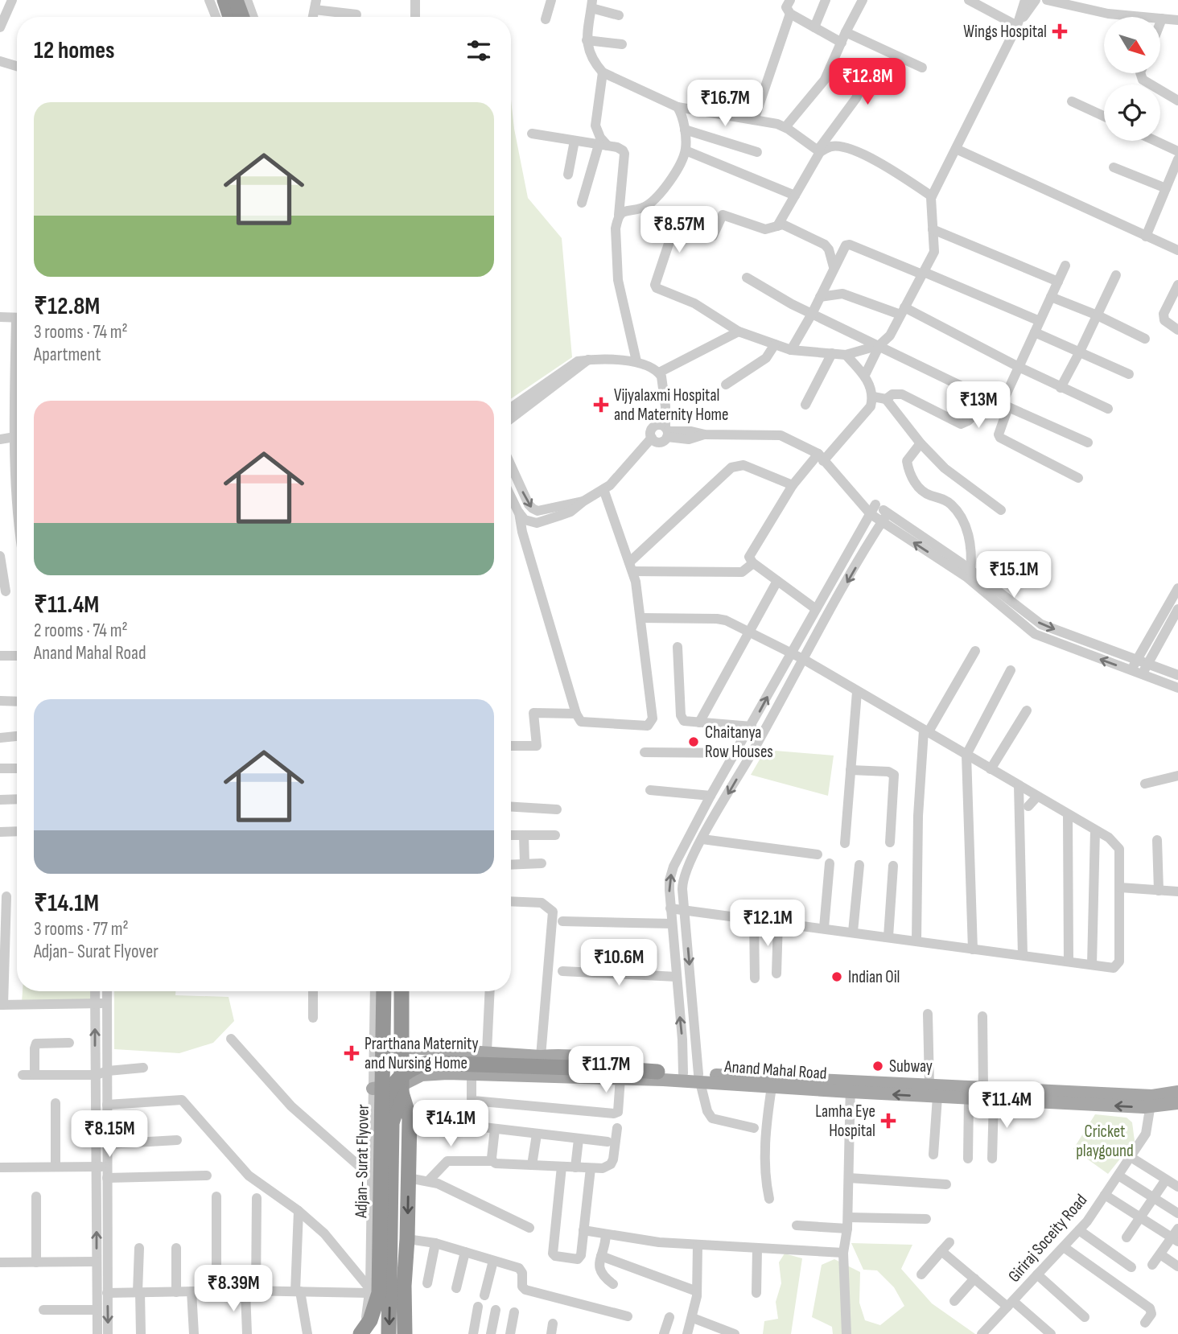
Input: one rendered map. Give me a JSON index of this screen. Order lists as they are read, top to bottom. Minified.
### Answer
{"streets":{"highway":["Adjan- Surat Flyover"],"main road":["Anand Mahal Road"],"street":["Giriraj Soceity Road"]},"crossings":[["Anand Mahal Road","Adjan- Surat Flyover"],["Anand Mahal Road","Giriraj Soceity Road"]],"parks":["Cricket playgound"],"places":{"health":["Wings Hospital","Vijyalaxmi Hospital and Maternity Home","Prarthana Maternity and Nursing Home","Lamha Eye Hospital"],"other":["Chaitanya Row Houses","Indian Oil","Subway"]},"north":"bottom right","page":{"heading":"12 homes","price":["₹12.8M","₹16.7M","₹8.57M","₹13M","₹15.1M","₹12.1M","₹10.6M","₹11.7M","₹11.4M","₹14.1M","₹8.15M","₹8.39M"],"list":[{"name":"₹12.8M","note":"3 rooms · 74 m² · Apartment"},{"name":"₹11.4M","note":"2 rooms · 74 m² · Anand Mahal Road"},{"name":"₹14.1M","note":"3 rooms · 77 m² · Adjan- Surat Flyover"}]}}
